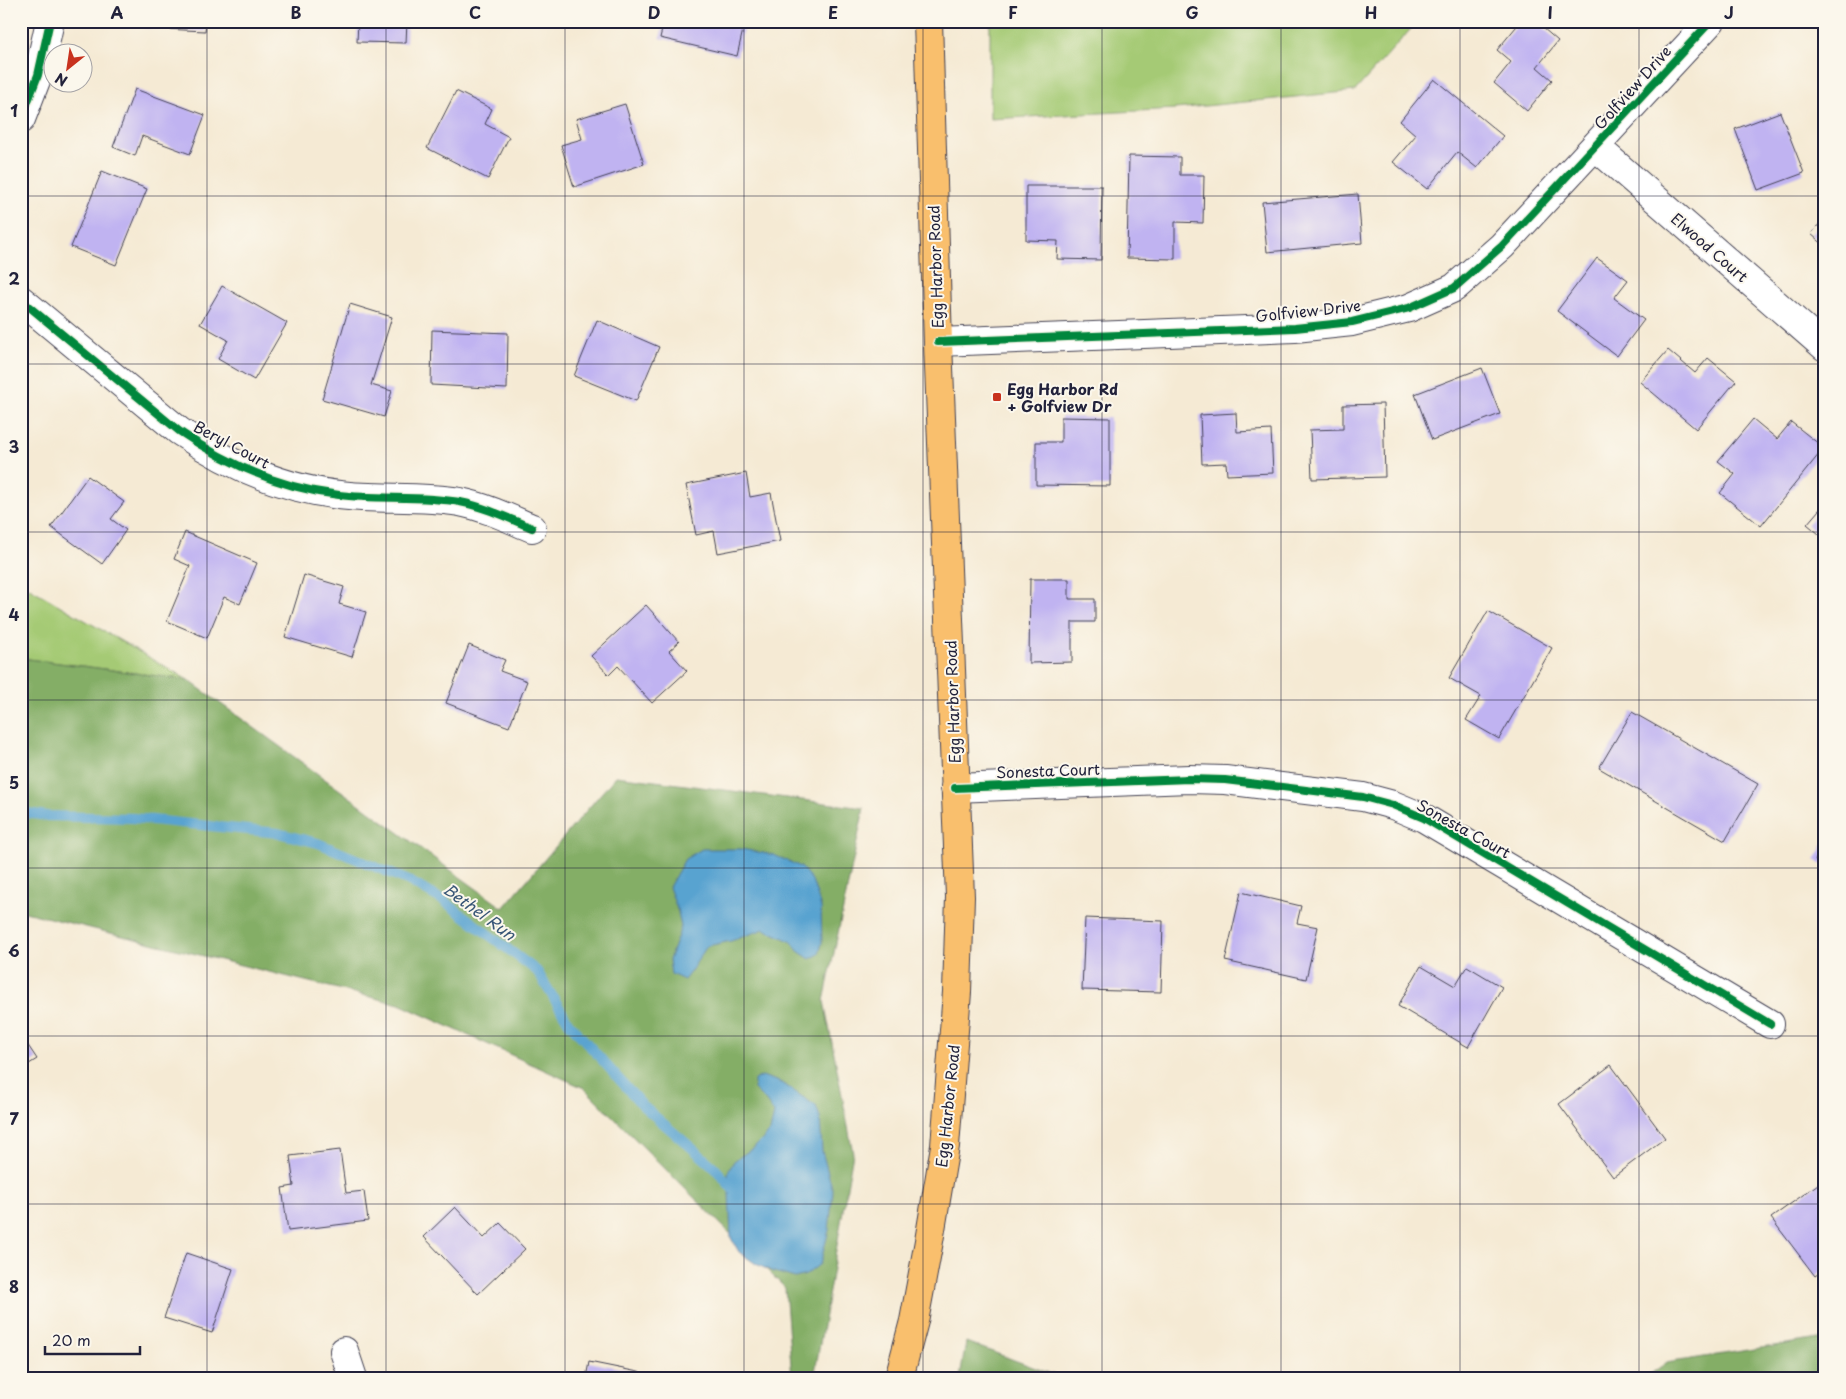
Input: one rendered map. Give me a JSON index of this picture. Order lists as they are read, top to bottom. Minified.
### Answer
{"streets":{"main road":["Egg Harbor Road"],"street":["Golfview Drive","Elwood Court","Beryl Court","Sonesta Court"]},"crossings":[["Golfview Drive","Elwood Court"],["Golfview Drive","Egg Harbor Road"],["Egg Harbor Road","Sonesta Court"]],"water":["Bethel Run"],"places":{"transit":["Egg Harbor Rd + Golfview Dr"]},"scale_bar":"20 m","north":"bottom left","grid":{"columns":["A","B","C","D","E","F","G","H","I","J"],"rows":["1","2","3","4","5","6","7","8"]}}
